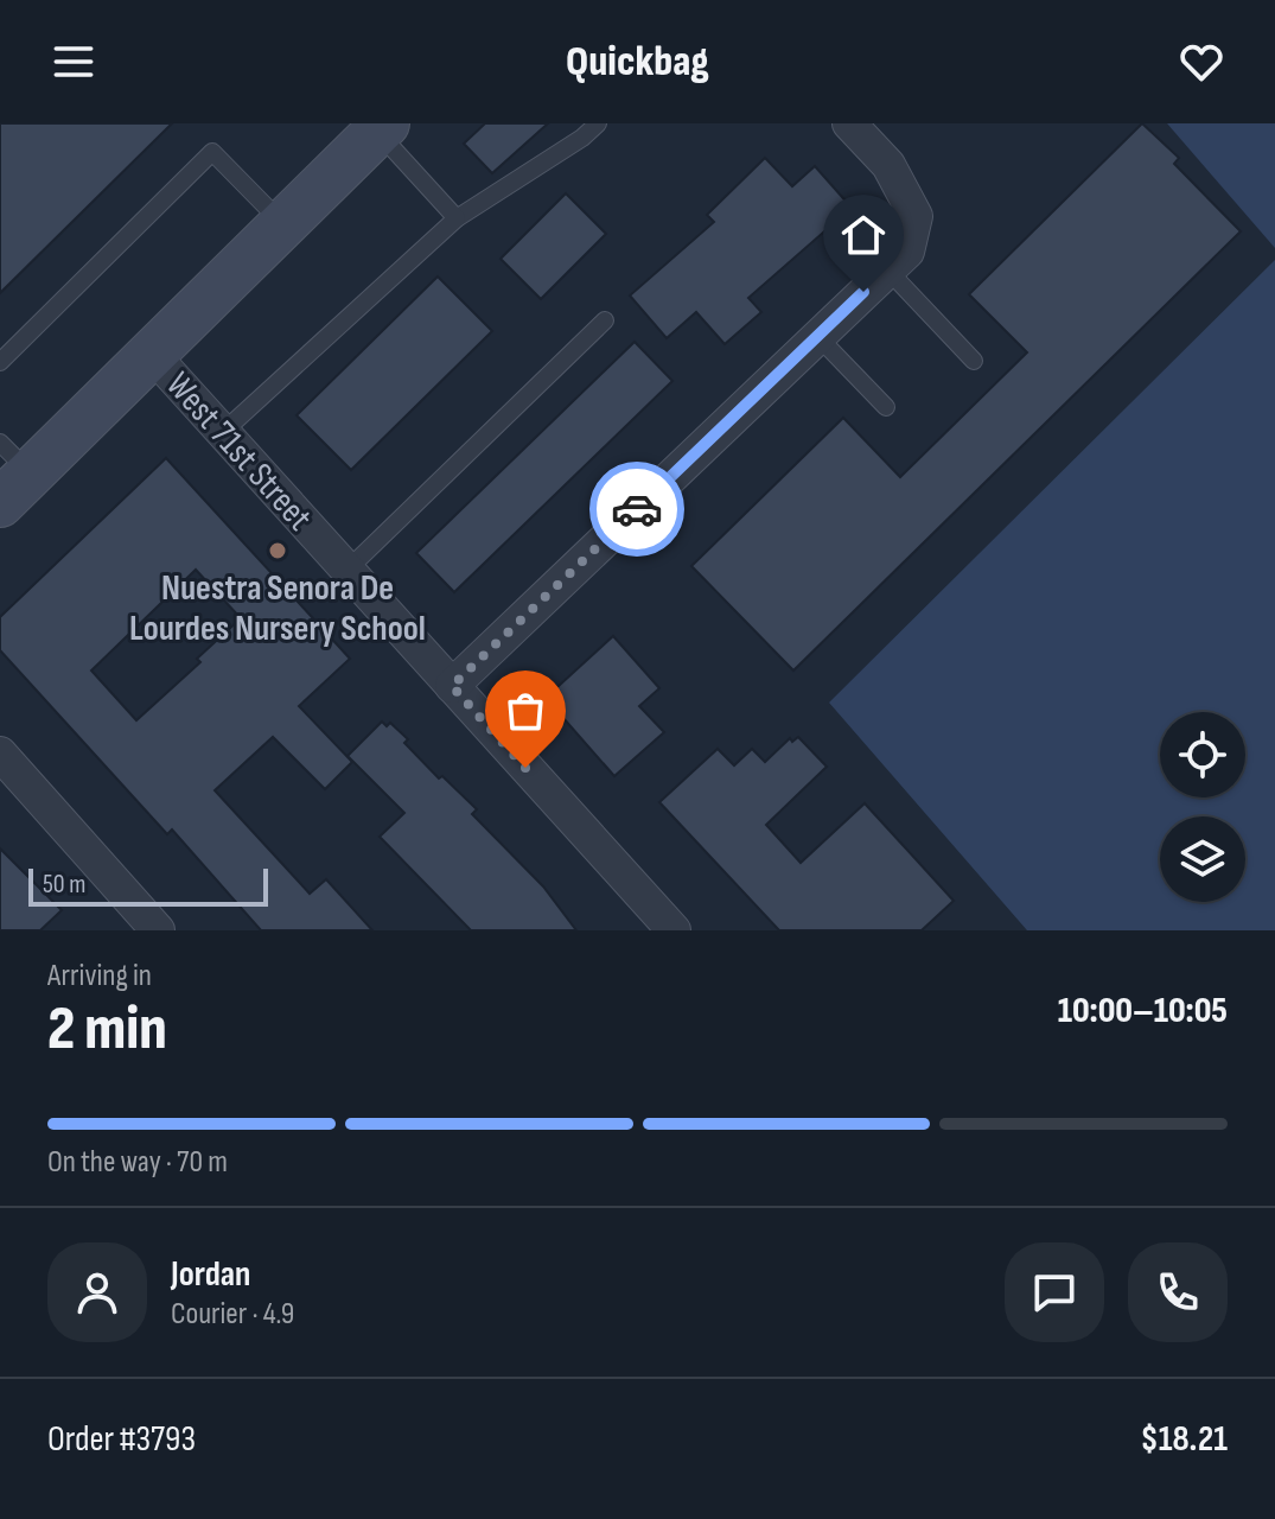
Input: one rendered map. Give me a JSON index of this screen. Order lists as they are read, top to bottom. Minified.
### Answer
{"streets":{"street":["West 71st Street"]},"places":["Nuestra Senora De Lourdes Nursery School"],"scale_bar":"50 m","page":{"header":"Quickbag","scale":"50 m","heading":["2 min","Arriving in","10:00–10:05"],"panel":["Jordan","Courier · 4.9","Order #3793","$18.21"],"bar":"On the way · 70 m"}}
